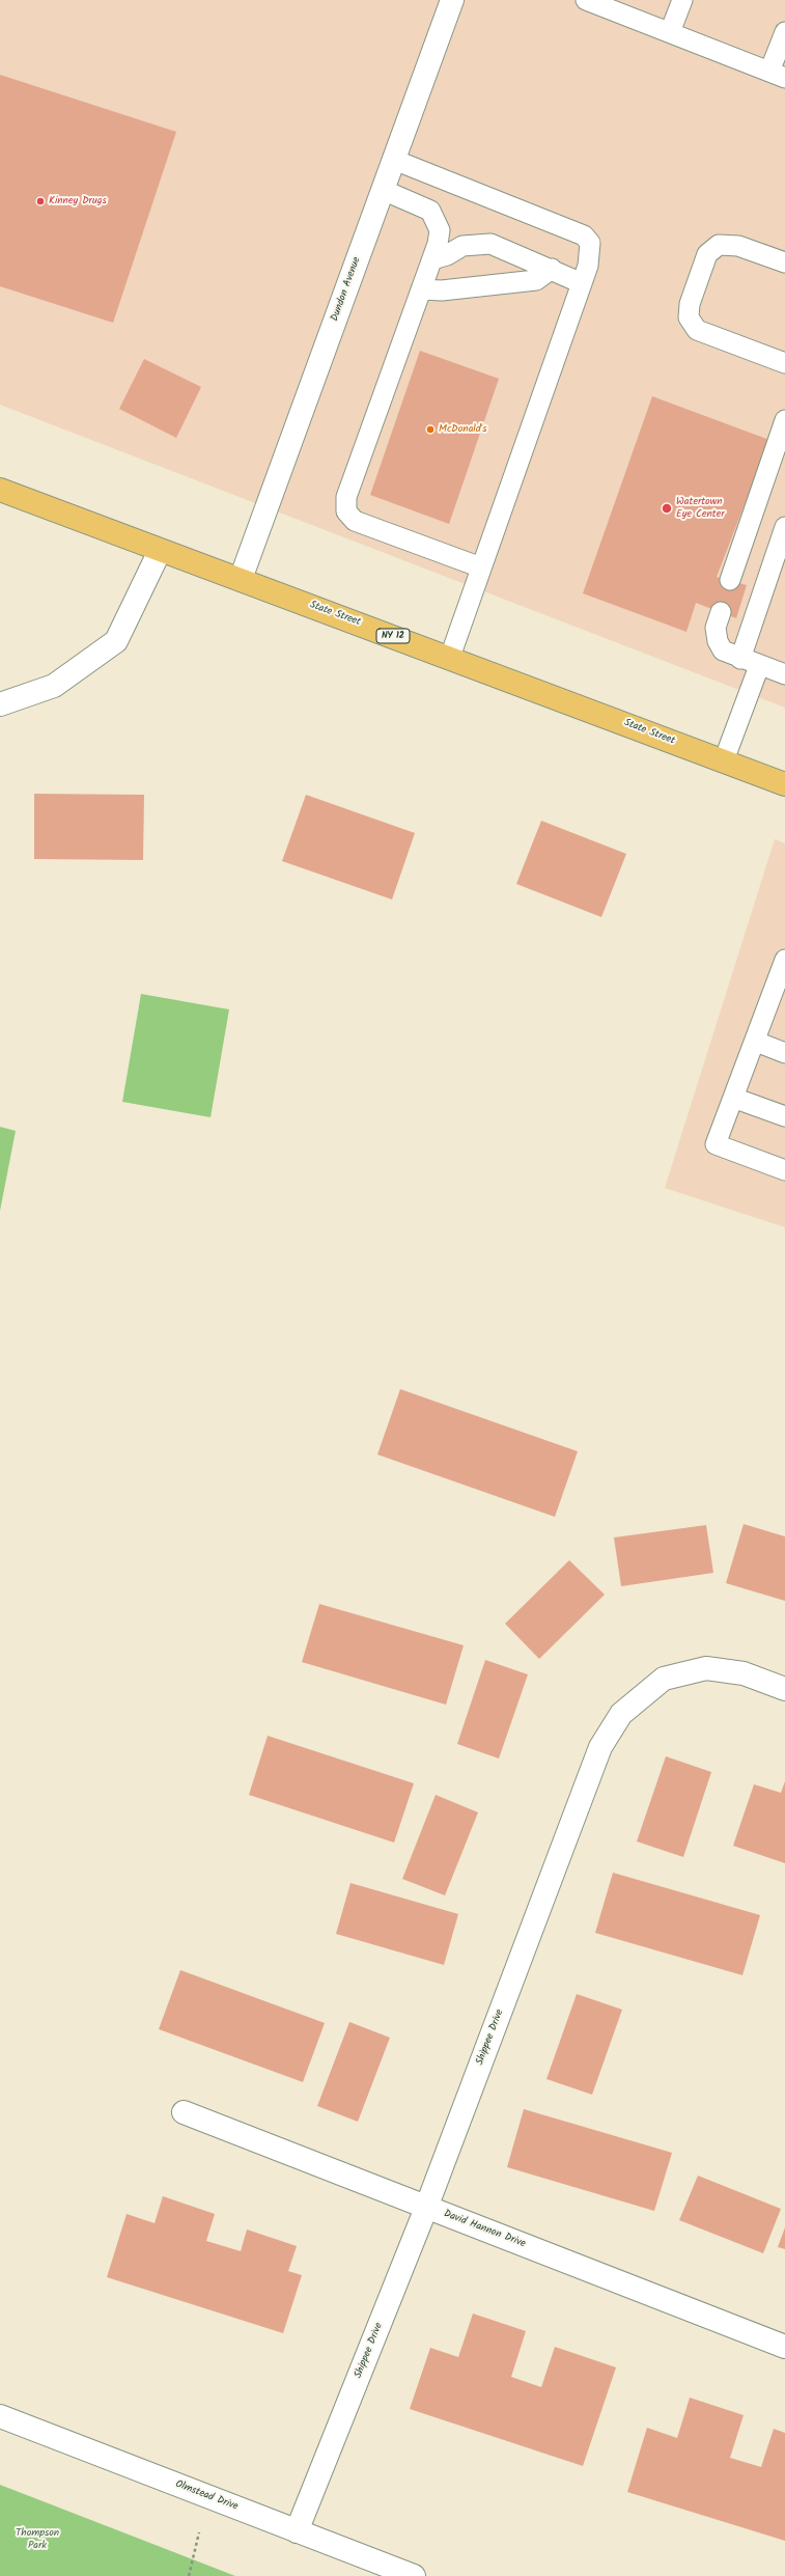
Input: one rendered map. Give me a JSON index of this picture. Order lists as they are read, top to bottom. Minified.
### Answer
{"streets":{"highway":["State Street","NY 12"],"street":["Dundon Avenue","Shippee Drive","David Hannon Drive","Olmstead Drive"]},"crossings":[["Dundon Avenue","State Street"],["Shippee Drive","David Hannon Drive"],["Shippee Drive","Olmstead Drive"]],"parks":["Thompson Park"],"places":["Kinney Drugs","McDonald's","Watertown Eye Center"]}
